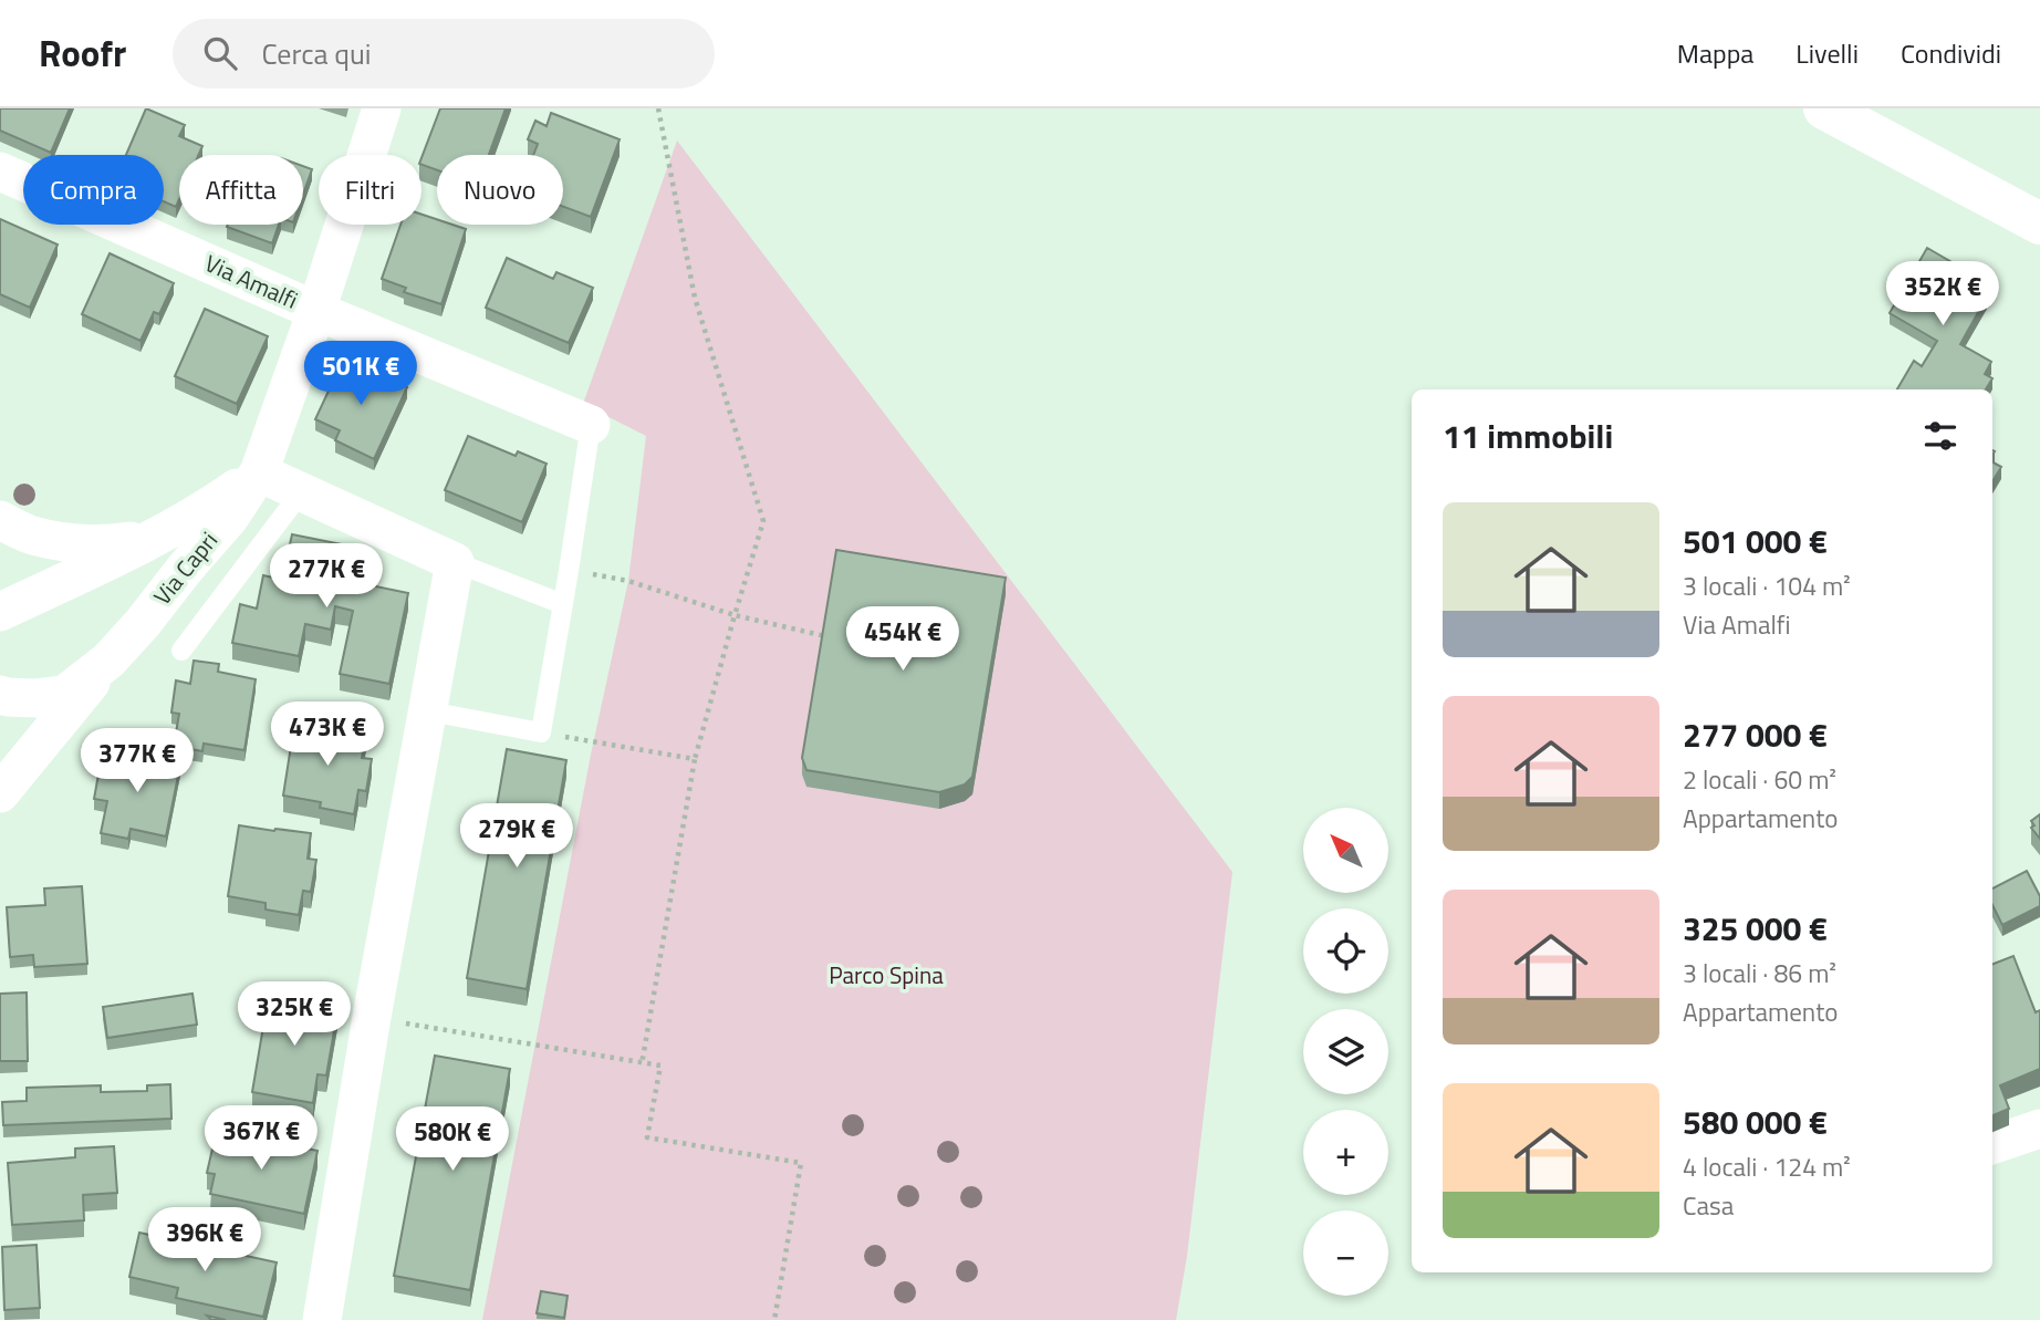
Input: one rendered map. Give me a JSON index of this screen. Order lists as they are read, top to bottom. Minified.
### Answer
{"streets":{"street":["Via Amalfi","Via Capri"]},"crossings":[["Via Amalfi","Via Capri"]],"parks":["Parco Spina"],"north":"top left","page":{"header":"Roofr","search":"Cerca qui","nav":["Mappa","Livelli","Condividi"],"chip":["Compra","Affitta","Filtri","Nuovo"],"price":["352K €","501K €","277K €","454K €","473K €","377K €","279K €","325K €","367K €","580K €","396K €"],"heading":"11 immobili","list":[{"name":"501 000 €","note":"3 locali · 104 m² · Via Amalfi"},{"name":"277 000 €","note":"2 locali · 60 m² · Appartamento"},{"name":"325 000 €","note":"3 locali · 86 m² · Appartamento"},{"name":"580 000 €","note":"4 locali · 124 m² · Casa"}],"map_buttons":["+","−"]}}
